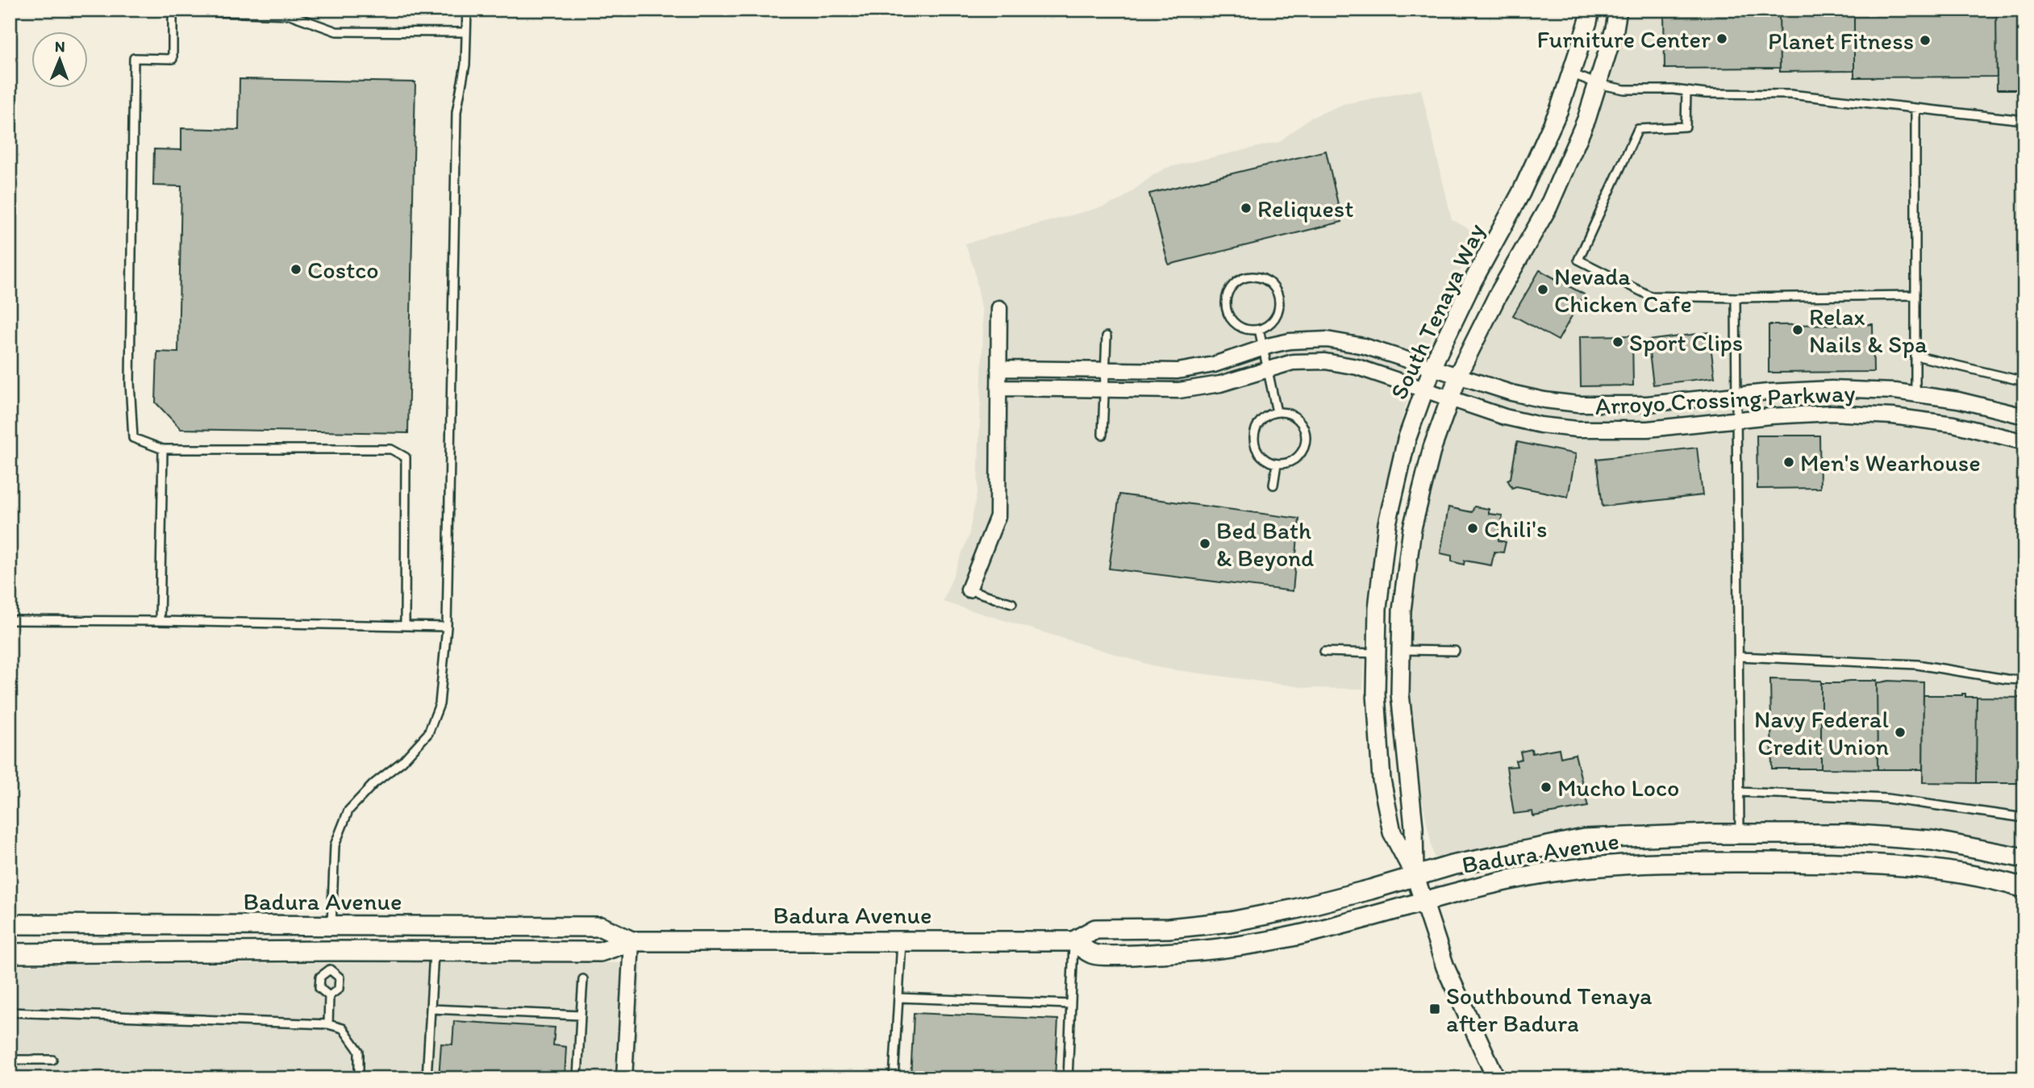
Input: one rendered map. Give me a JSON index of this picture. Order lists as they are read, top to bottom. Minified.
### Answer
{"streets":{"main road":["Badura Avenue"],"street":["South Tenaya Way","Arroyo Crossing Parkway"]},"crossings":[["South Tenaya Way","Arroyo Crossing Parkway"],["South Tenaya Way","Badura Avenue"]],"places":{"other":["Furniture Center","Planet Fitness","Reliquest","Costco","Nevada Chicken Cafe","Relax Nails & Spa","Sport Clips","Men's Wearhouse","Chili's","Bed Bath & Beyond","Navy Federal Credit Union","Mucho Loco"],"transit":["Southbound Tenaya after Badura"]},"north":"top"}
